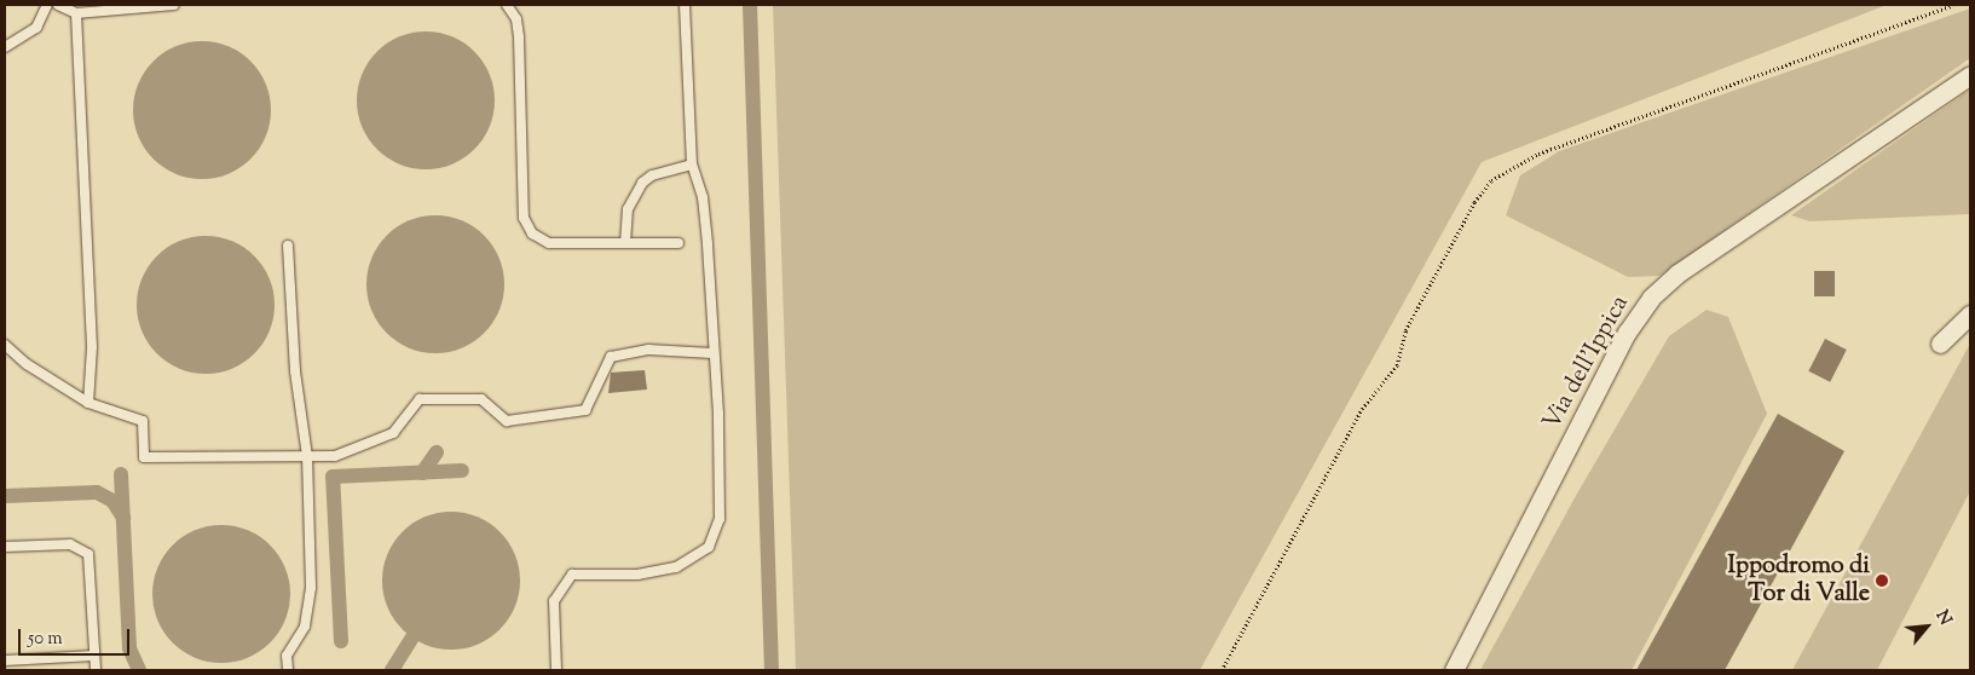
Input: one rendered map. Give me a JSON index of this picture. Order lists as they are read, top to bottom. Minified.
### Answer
{"streets":{"street":["Via dell'Ippica"]},"places":["Ippodromo di Tor di Valle"],"scale_bar":"50 m","north":"top right"}
